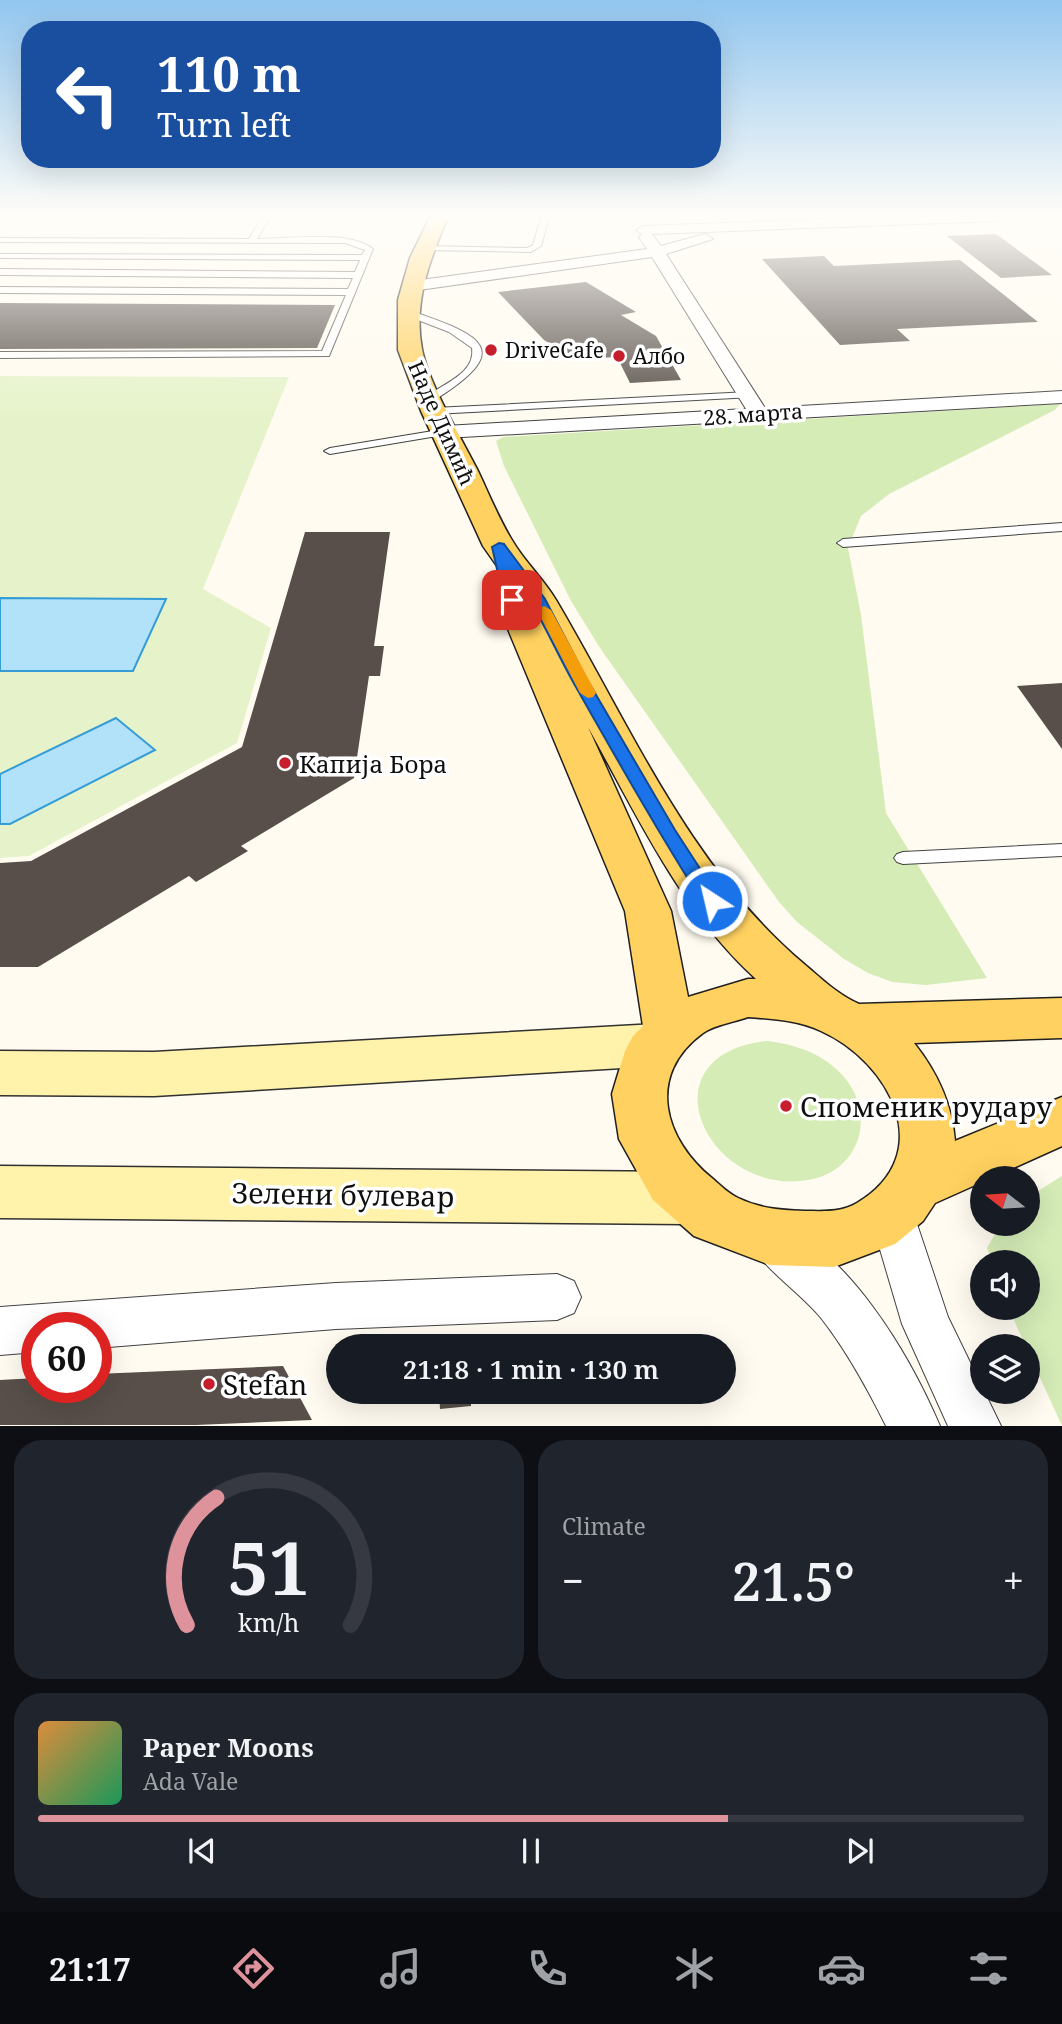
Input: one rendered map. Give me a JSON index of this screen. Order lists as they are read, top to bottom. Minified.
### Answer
{"streets":{"main road":["Наде Димић"],"street":["28. марта","Зелени булевар"]},"crossings":[["28. марта","Наде Димић"]],"places":["DriveCafe","Албо","Капија Бора","Споменик рудару","Stefan"],"north":"left","page":{"turn":["110 m","Turn left"],"limit":"60","trip":"21:18 · 1 min · 130 m","tile":"Climate","heat":["−","21.5°","+"],"song":["Paper Moons","Ada Vale"],"tabs":"21:17","gauge":["51","km/h"]}}
